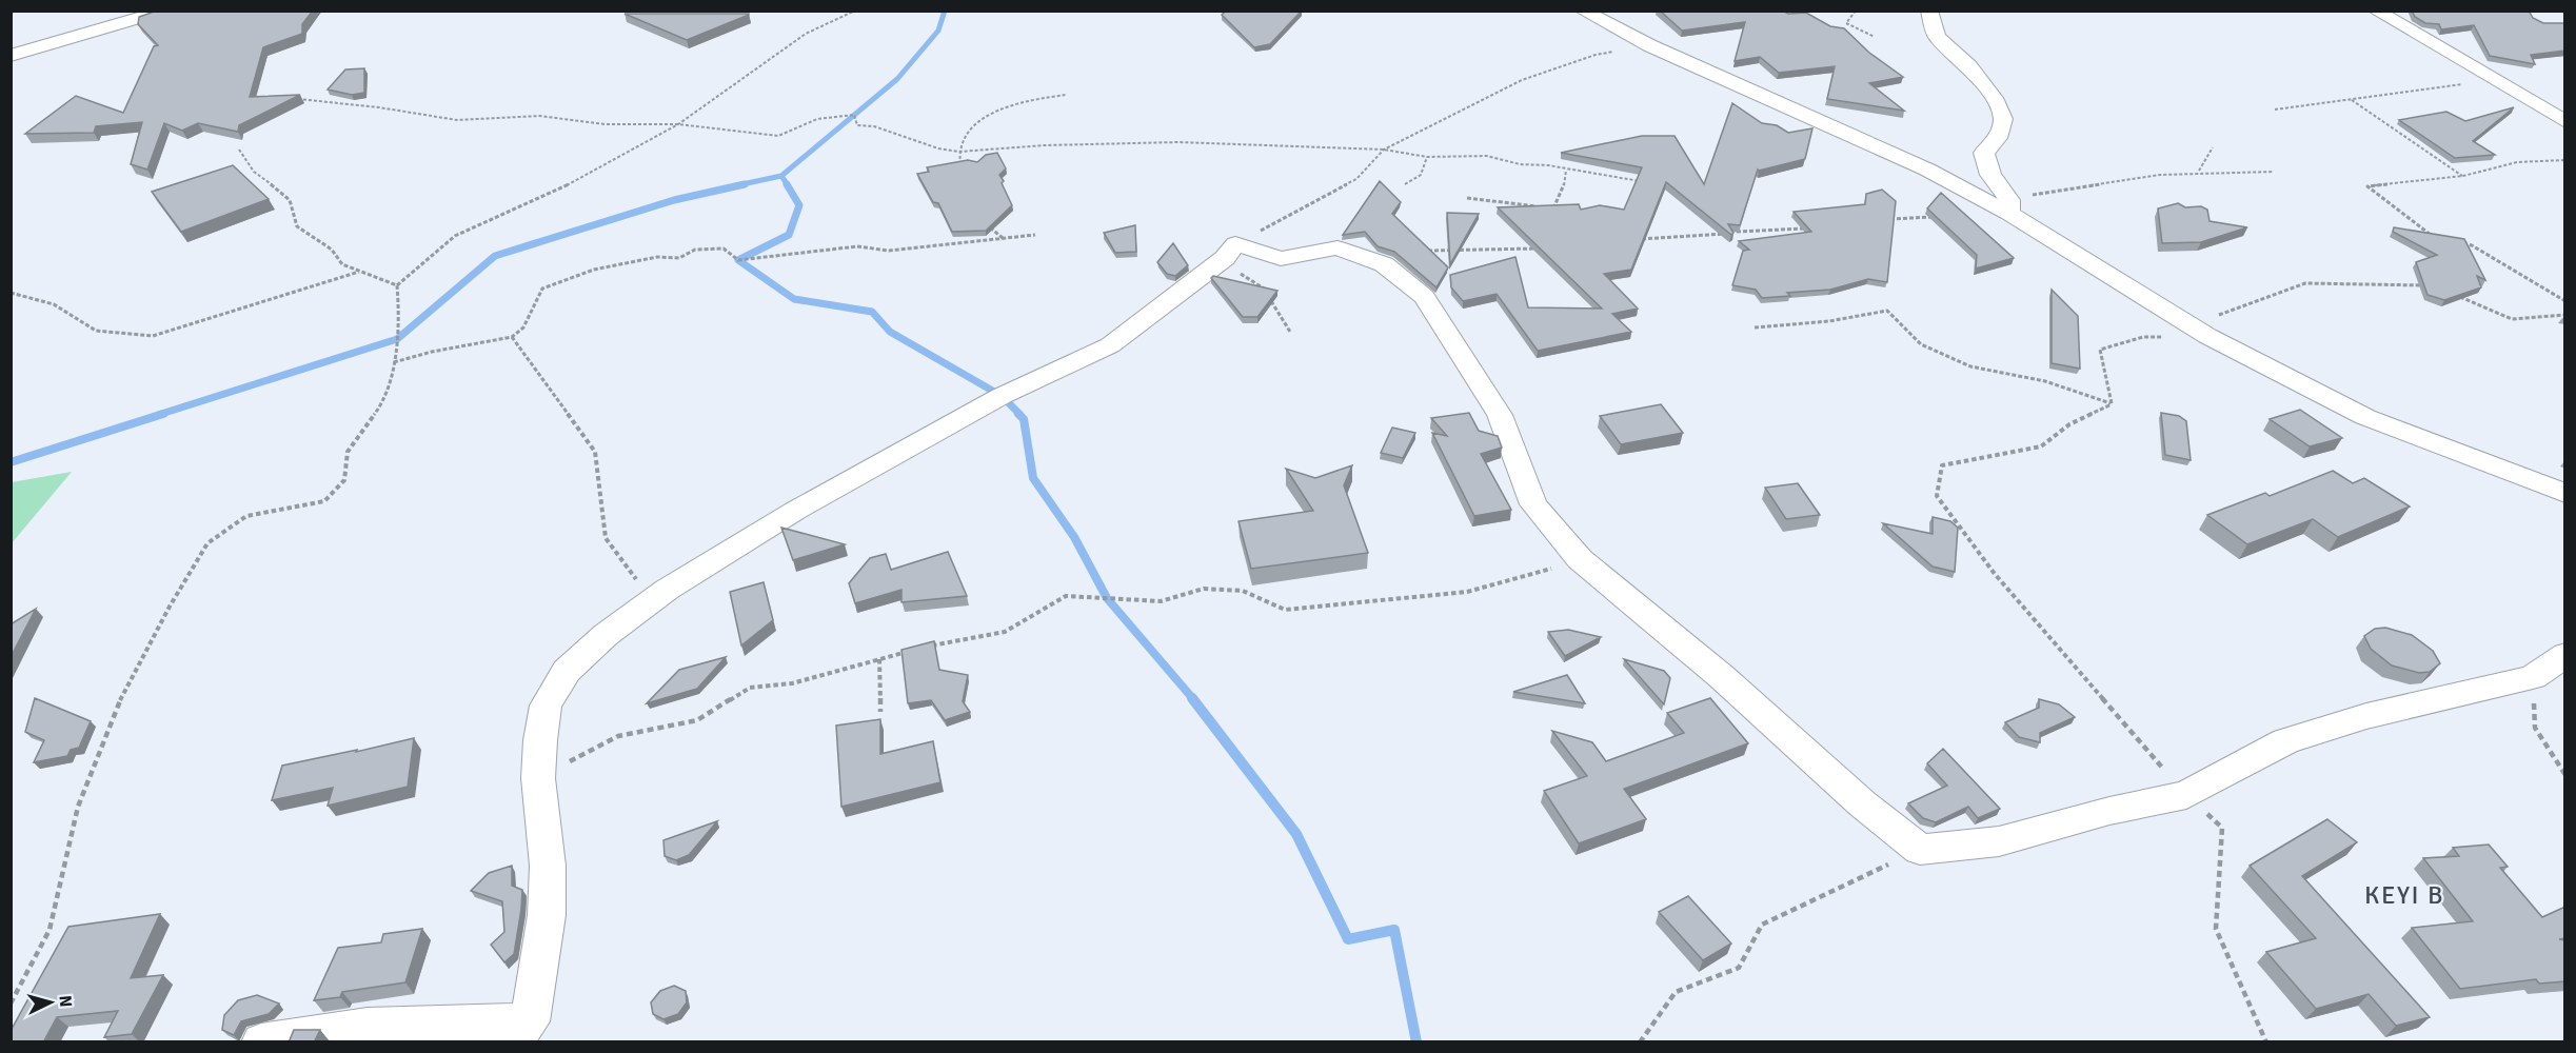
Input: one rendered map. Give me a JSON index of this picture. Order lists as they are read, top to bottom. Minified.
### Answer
{"districts":["KEYI B"],"north":"right"}
